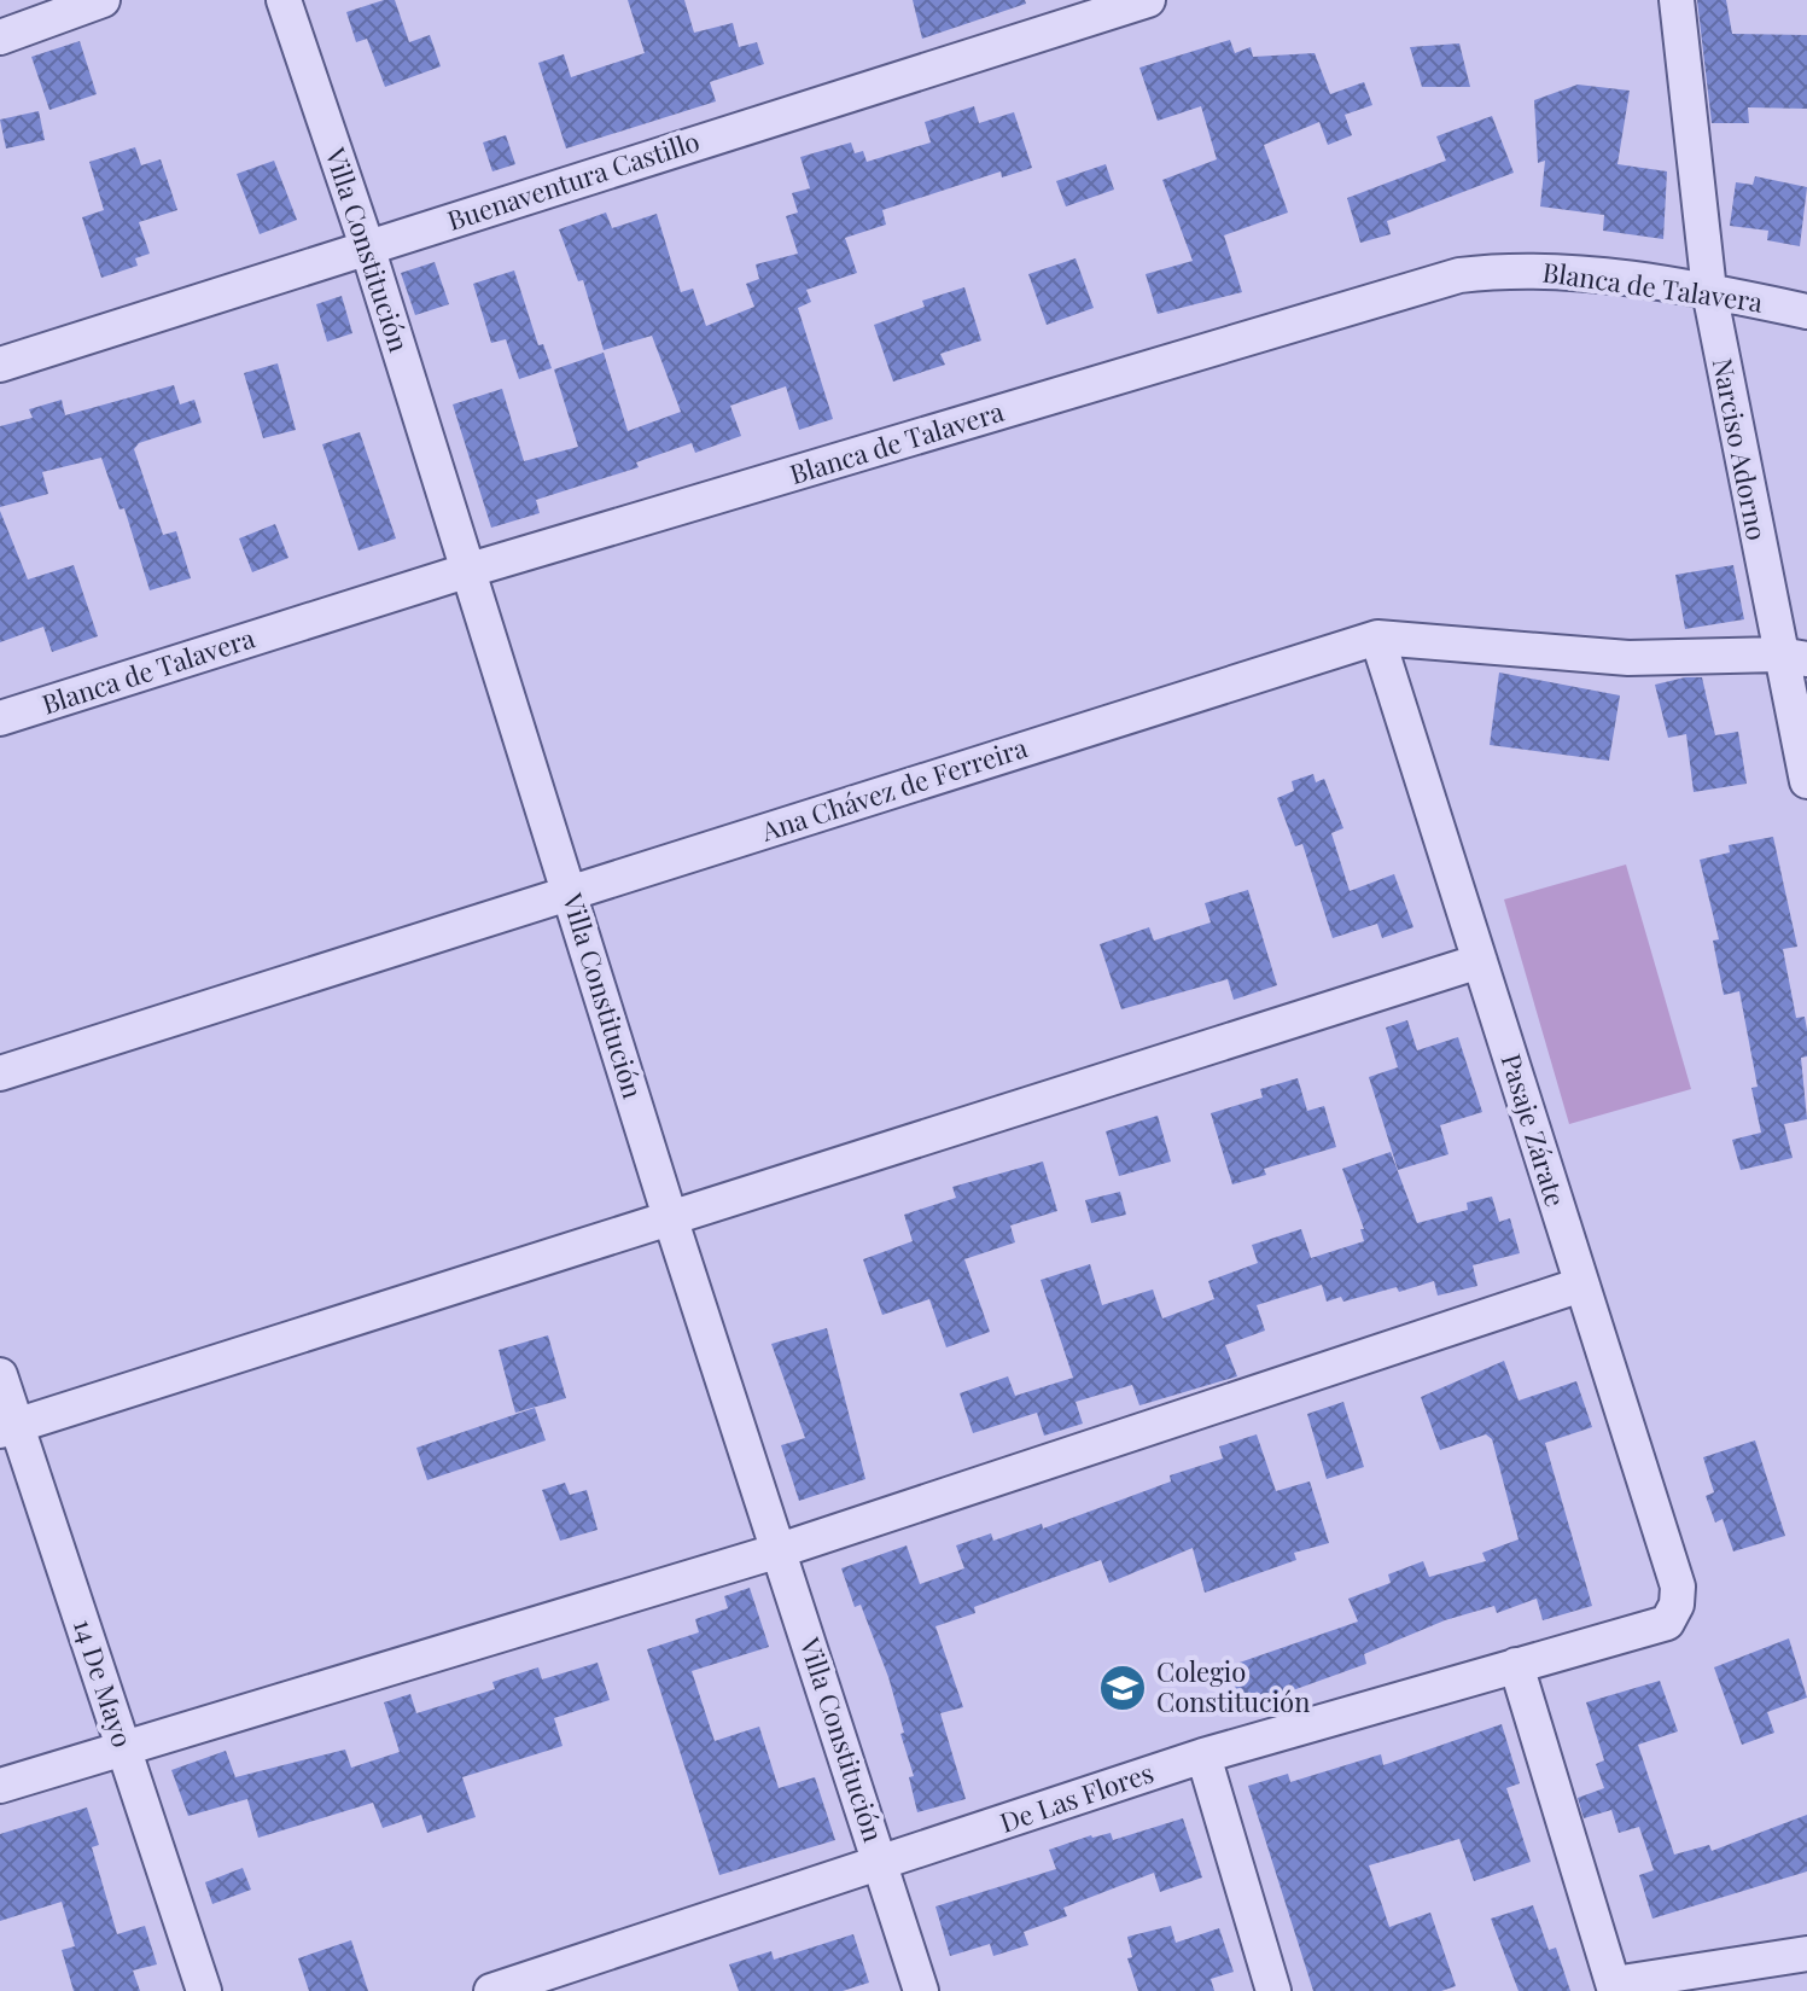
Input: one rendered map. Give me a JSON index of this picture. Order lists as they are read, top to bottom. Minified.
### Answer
{"streets":{"street":["Buenaventura Castillo","Villa Constitución","Blanca de Talavera","Narciso Adorno","Ana Chávez de Ferreira","Pasaje Zárate","14 De Mayo","De Las Flores"]},"crossings":[["Buenaventura Castillo","Villa Constitución"],["Villa Constitución","Blanca de Talavera"],["Villa Constitución","Ana Chávez de Ferreira"],["Villa Constitución","De Las Flores"],["Blanca de Talavera","Narciso Adorno"],["Narciso Adorno","Ana Chávez de Ferreira"],["Ana Chávez de Ferreira","Pasaje Zárate"],["Pasaje Zárate","De Las Flores"]],"places":{"school or university":["Colegio Constitución"]}}
